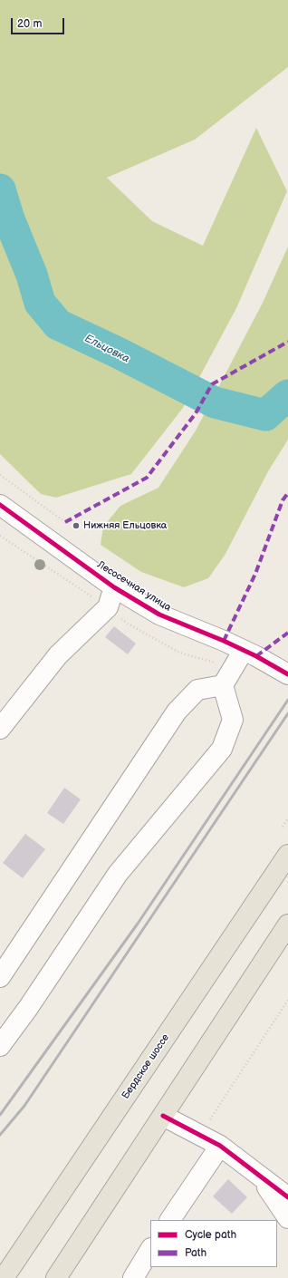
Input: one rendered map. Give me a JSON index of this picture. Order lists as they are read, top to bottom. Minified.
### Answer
{"streets":{"highway":["Бердское шоссе"],"street":["Лесосечная улица"]},"water":["Ельцовка"],"places":["Нижняя Ельцовка"],"legend":["Cycle path","Path"],"scale_bar":"20 m"}
